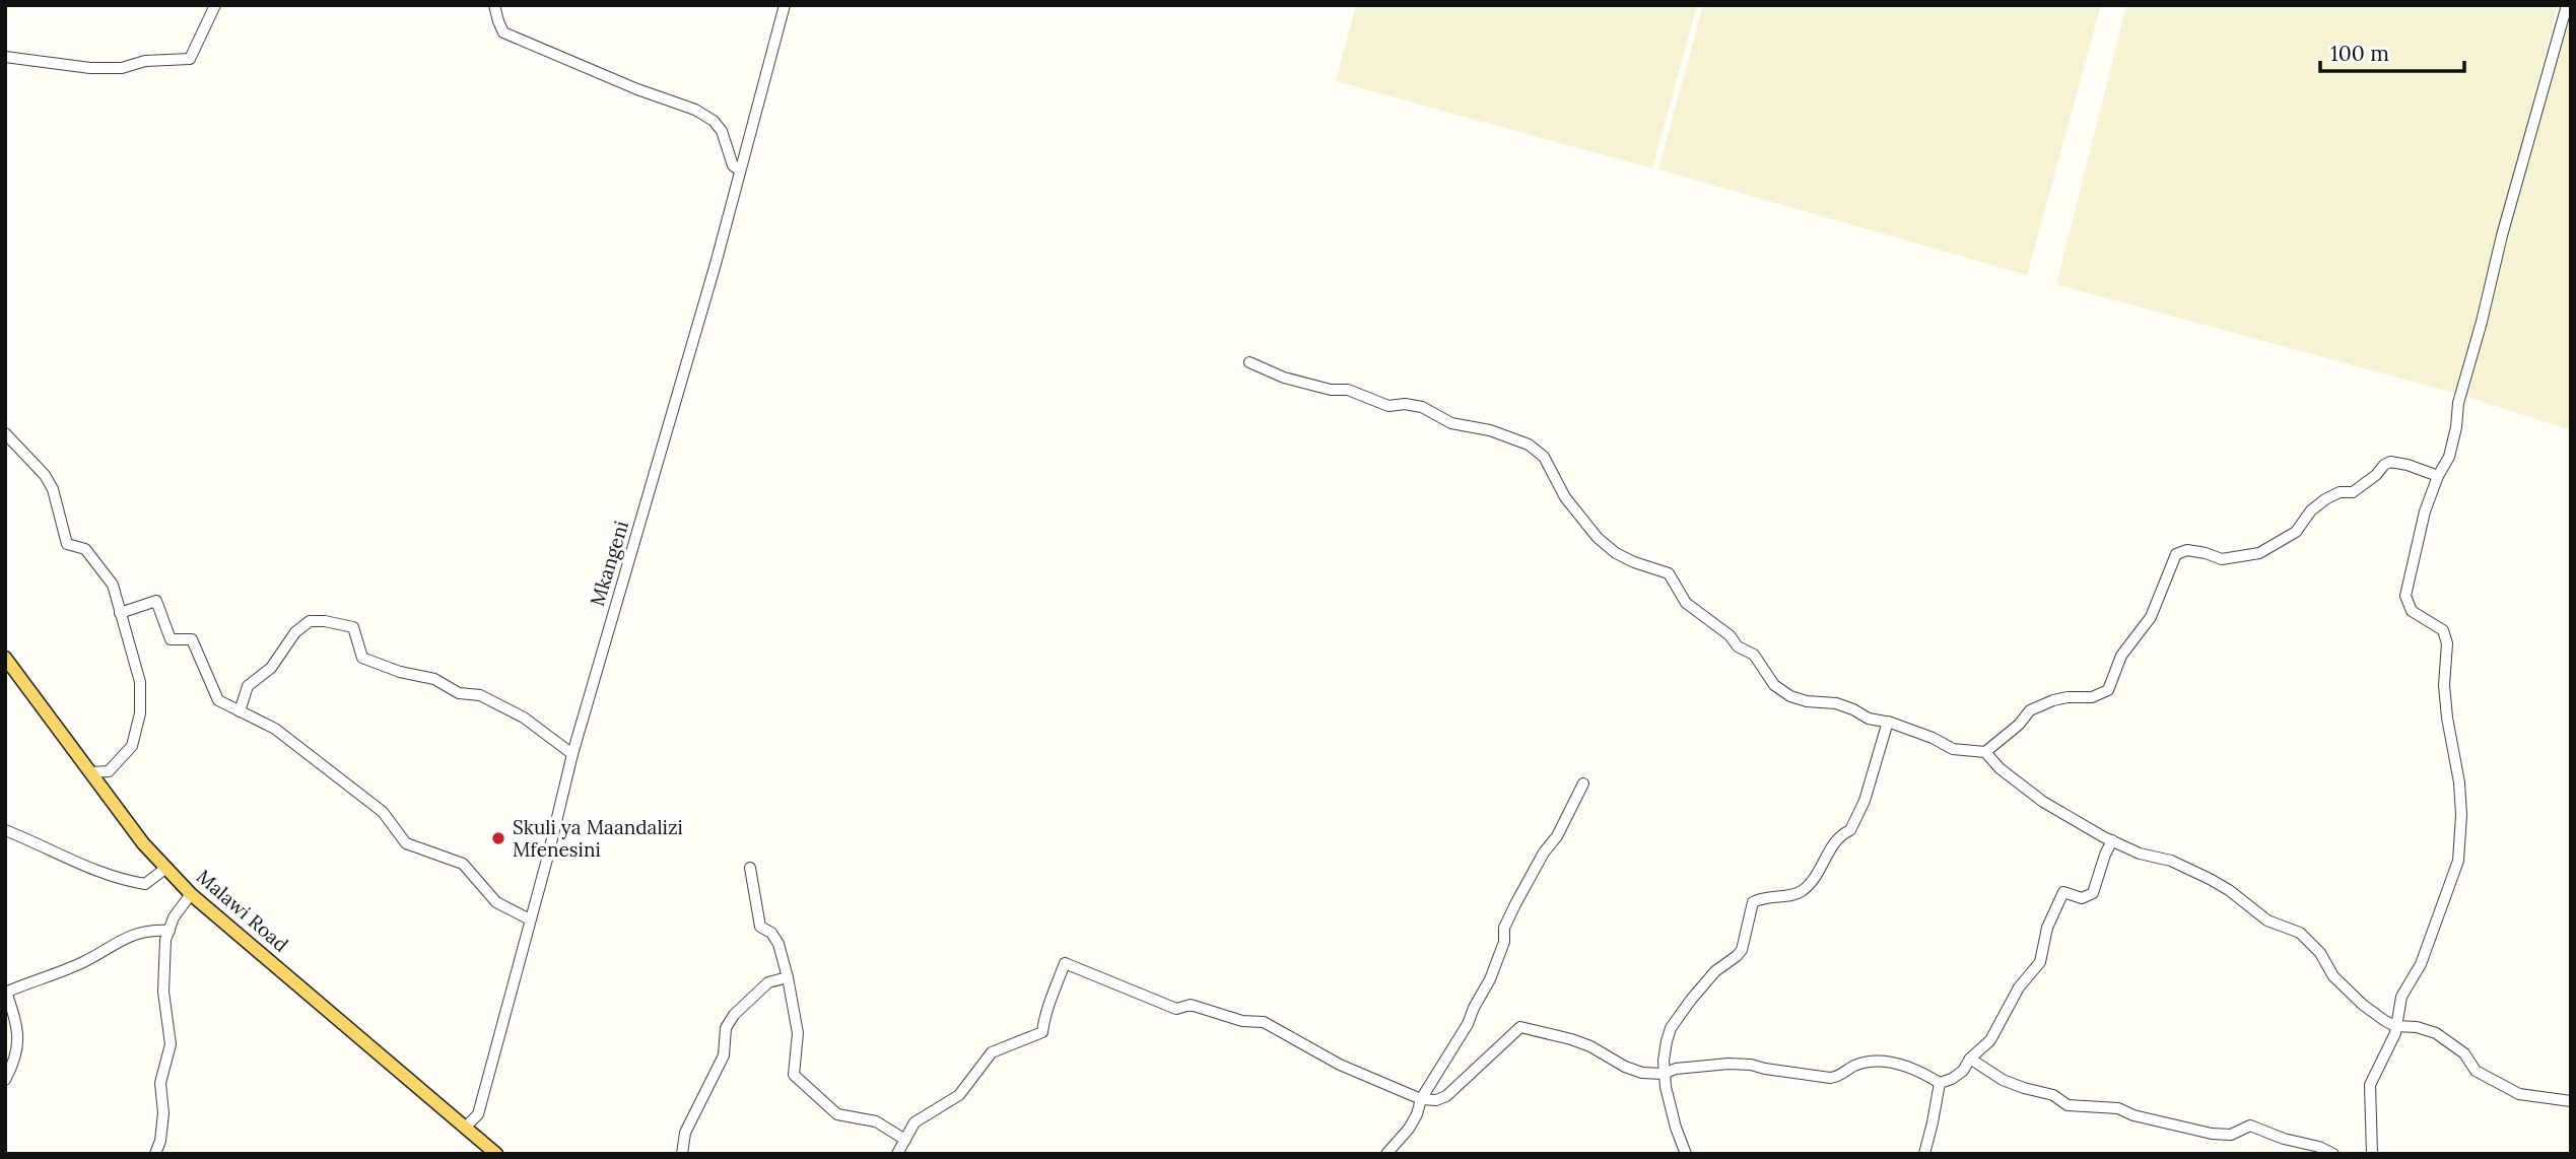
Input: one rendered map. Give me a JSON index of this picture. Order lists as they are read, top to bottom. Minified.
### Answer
{"streets":{"main road":["Malawi Road"],"street":["Mkangeni"]},"crossings":[["Mkangeni","Malawi Road"]],"places":["Skuli ya Maandalizi Mfenesini"],"scale_bar":"100 m"}
